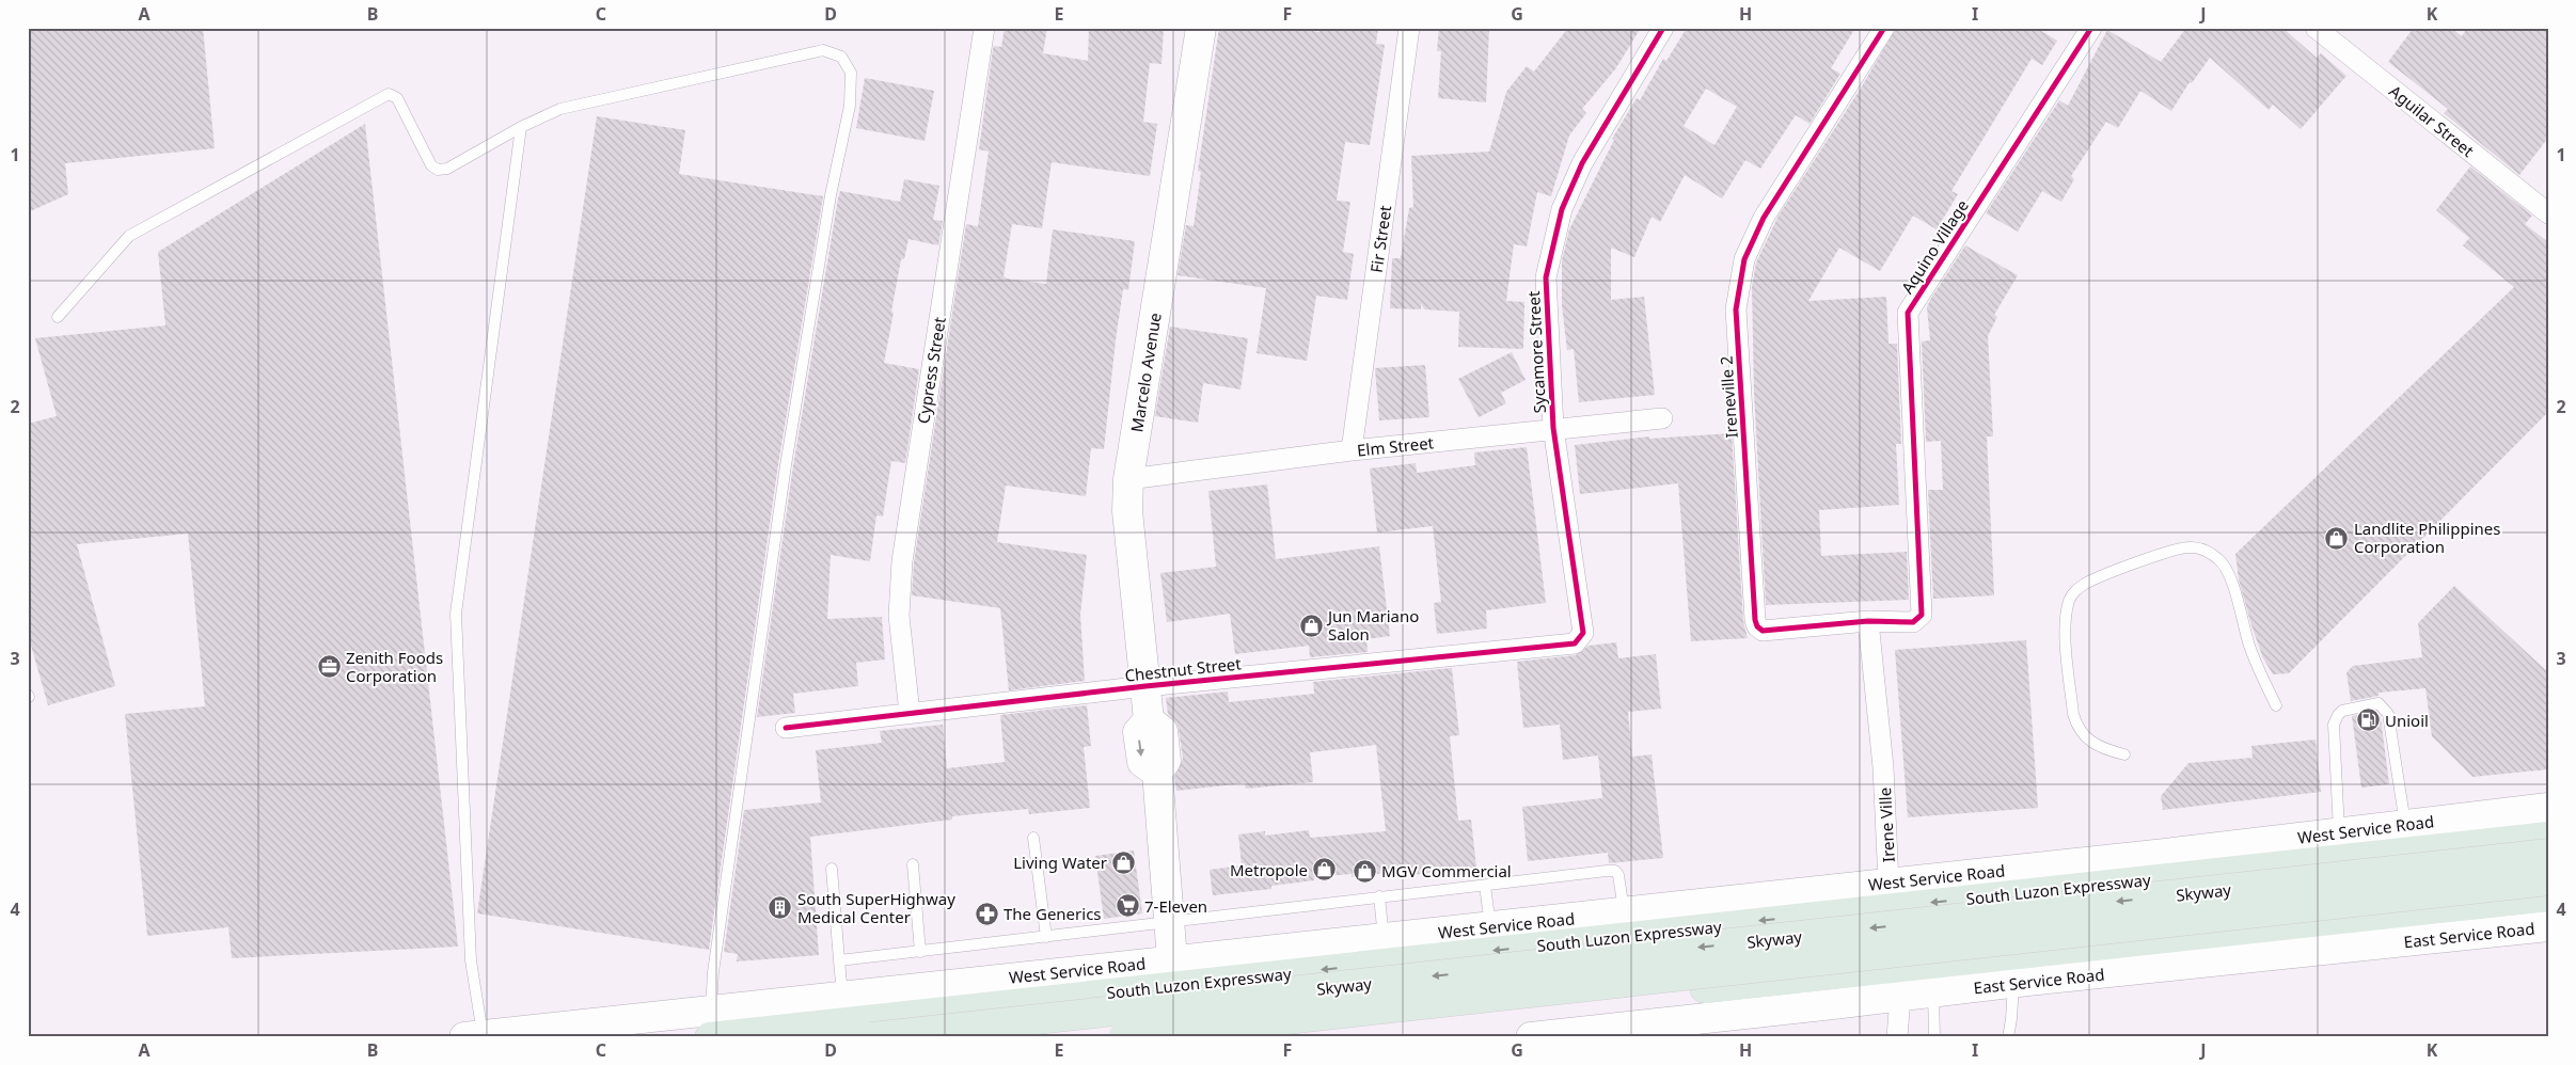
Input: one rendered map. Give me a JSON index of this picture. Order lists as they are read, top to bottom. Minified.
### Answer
{"streets":{"highway":["South Luzon Expressway","Skyway"],"main road":["Marcelo Avenue","West Service Road","East Service Road"],"street":["Aguilar Street","Fir Street","Aquino Village","Sycamore Street","Cypress Street","Ireneville 2","Elm Street","Chestnut Street","Irene Ville"]},"crossings":[["Fir Street","Elm Street"],["Aquino Village","Ireneville 2"],["Sycamore Street","Elm Street"],["Sycamore Street","Chestnut Street"],["Cypress Street","Chestnut Street"],["Marcelo Avenue","Elm Street"],["Marcelo Avenue","Chestnut Street"],["Marcelo Avenue","West Service Road"],["Marcelo Avenue","South Luzon Expressway"],["Ireneville 2","Irene Ville"],["Irene Ville","West Service Road"],["West Service Road","South Luzon Expressway"]],"places":{"shop":["Landlite Philippines Corporation","Jun Mariano Salon","Living Water","Metropole","MGV Commercial"],"office":["Zenith Foods Corporation"],"fuel station":["Unioil"],"supermarket":["7-Eleven"],"building":["South SuperHighway Medical Center"],"pharmacy":["The Generics"]},"grid":{"columns":["A","B","C","D","E","F","G","H","I","J","K"],"rows":["1","2","3","4"]}}
